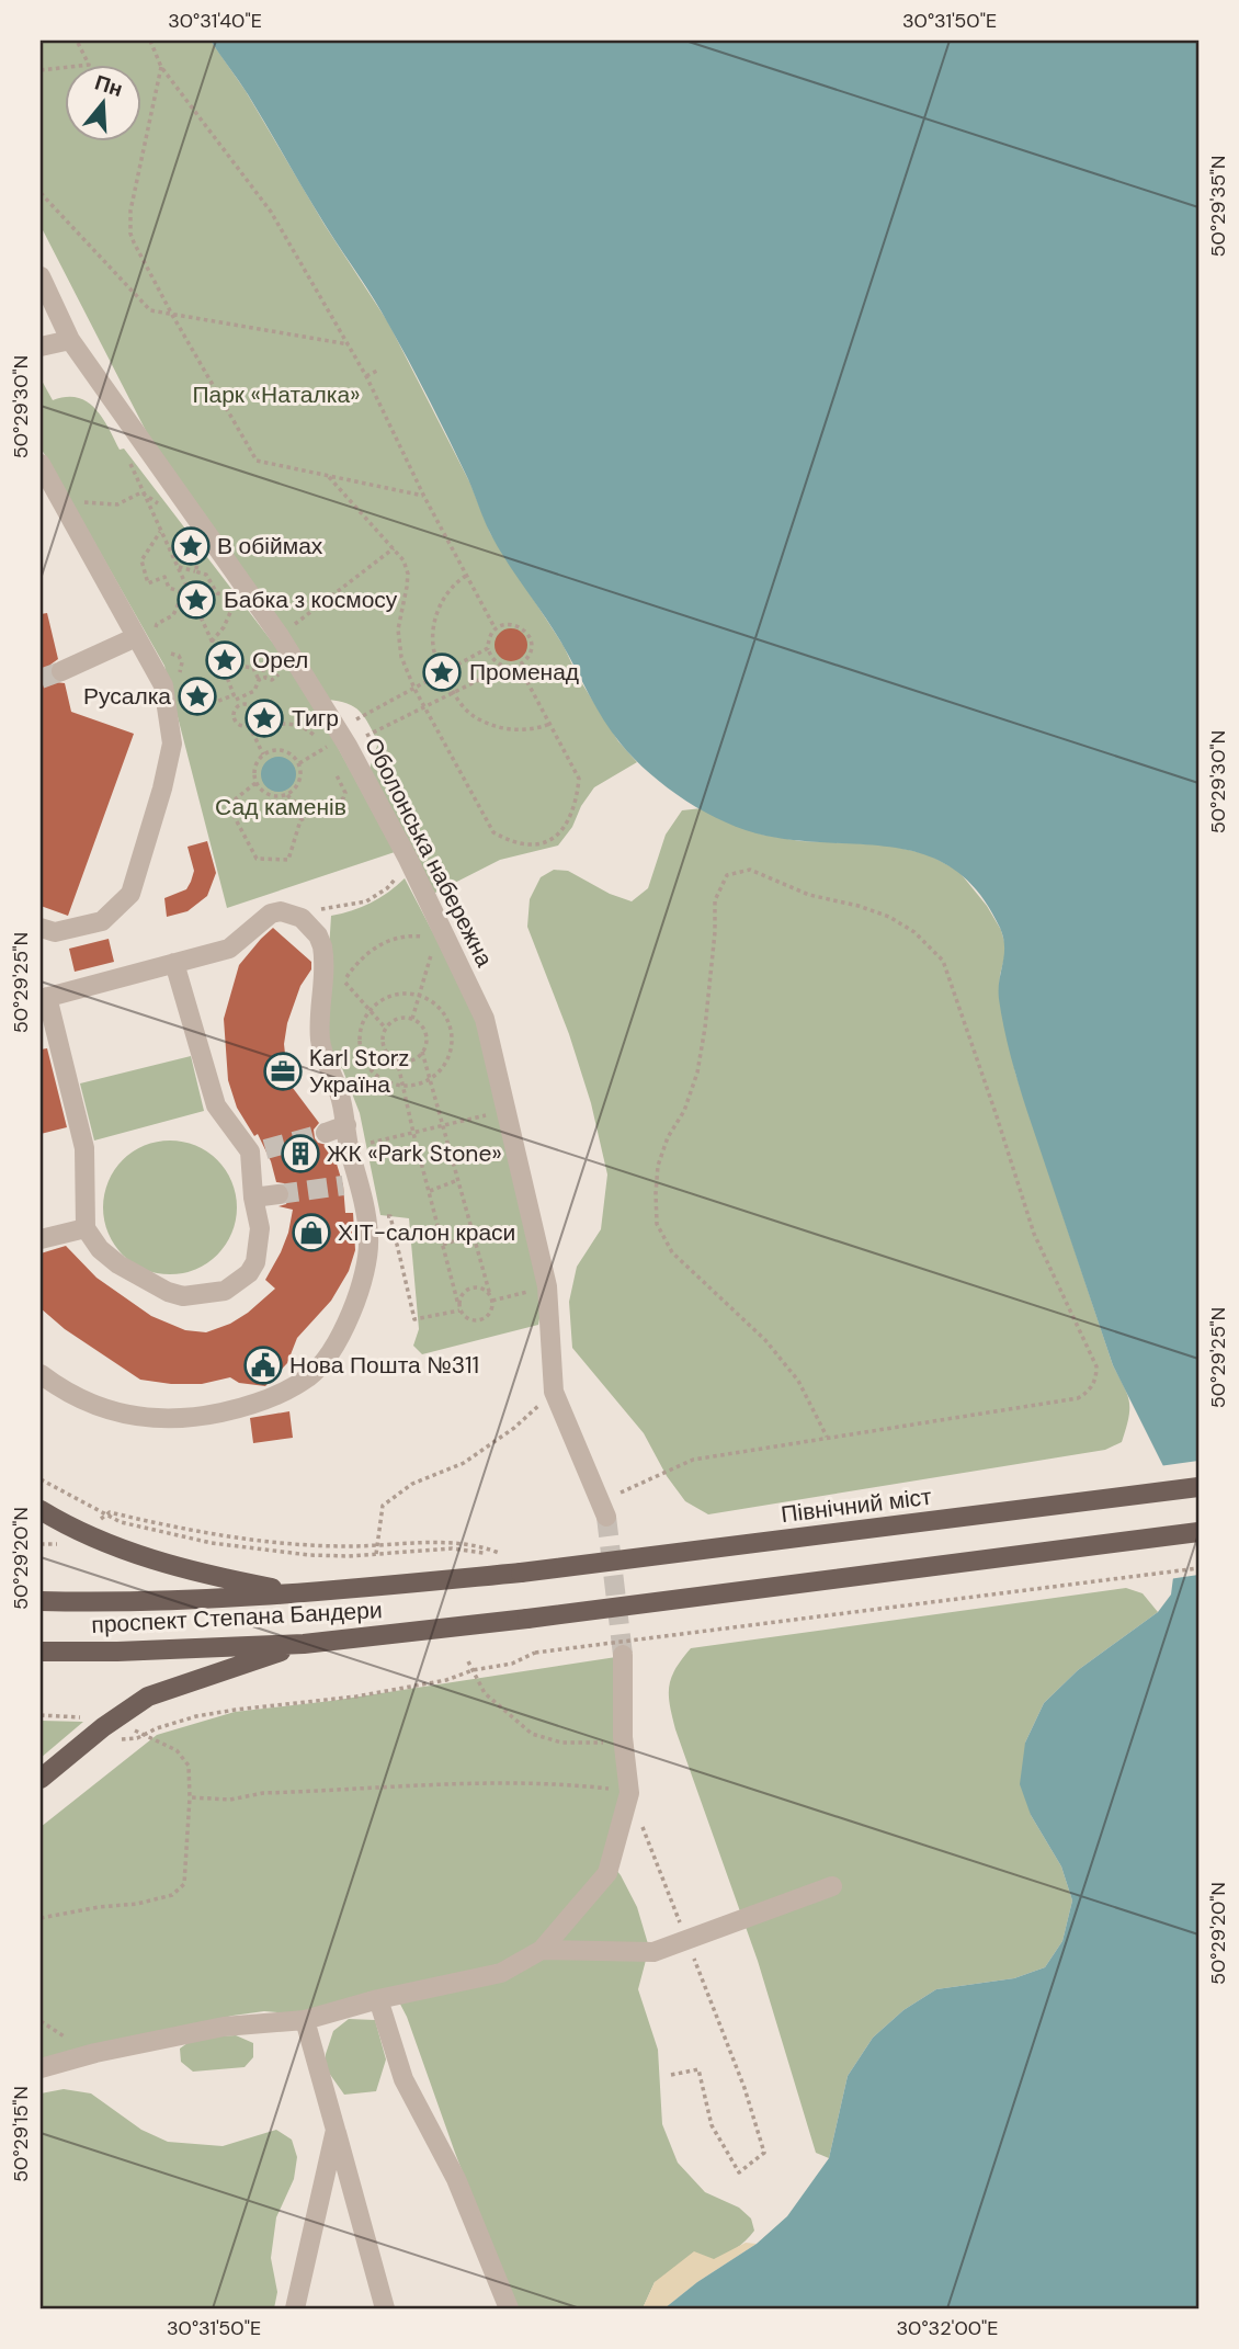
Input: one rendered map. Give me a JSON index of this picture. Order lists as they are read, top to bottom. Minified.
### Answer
{"streets":{"main road":["Північний міст","проспект Степана Бандери"],"street":["Оболонська набережна"]},"crossings":[["Північний міст","проспект Степана Бандери"]],"parks":["Парк «Наталка»","Сад каменів"],"places":{"place":["В обіймах","Бабка з космосу","Орел","Променад","Русалка","Тигр"],"office":["Karl Storz Україна"],"building":["ЖК «Park Stone»"],"shop":["ХІТ-салон краси"],"public building":["Нова Пошта №311"]},"north":"top","coordinates":["30°31'40\"E","30°31'50\"E","50°29'35\"N","50°29'30\"N","50°29'25\"N","50°29'20\"N","50°29'15\"N","30°32'00\"E"]}
